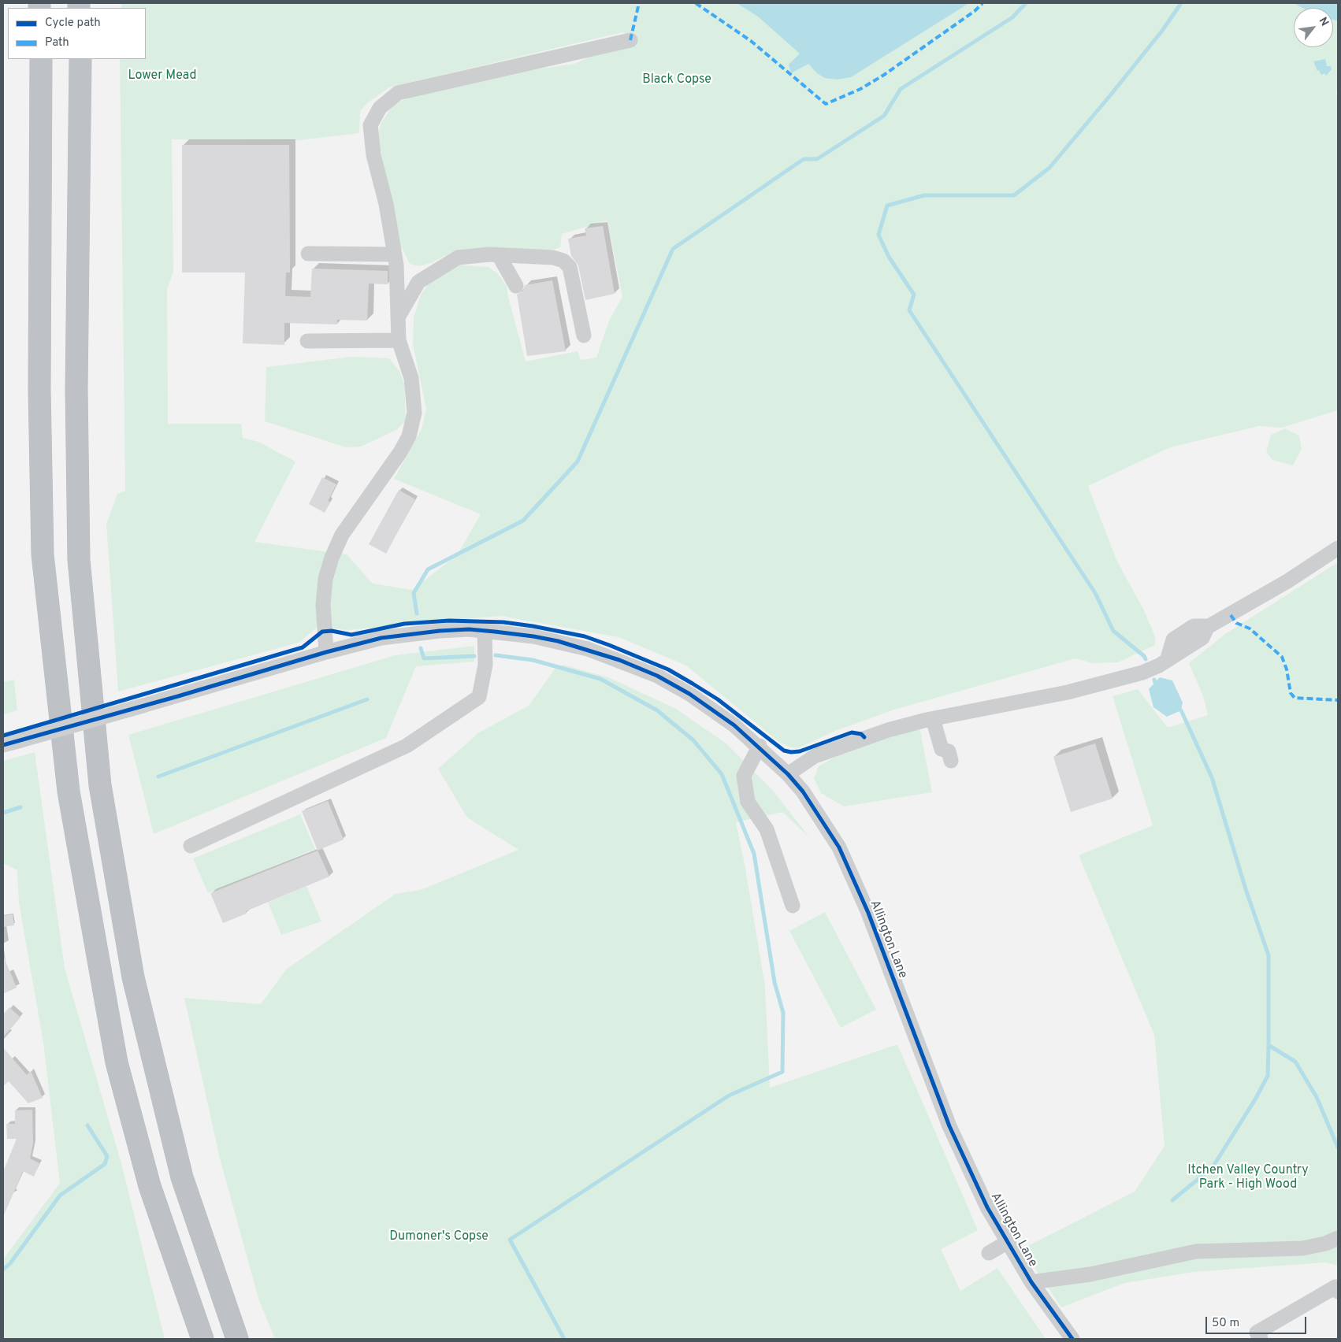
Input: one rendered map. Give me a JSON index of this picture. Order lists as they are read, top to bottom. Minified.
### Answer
{"streets":{"street":["Allington Lane"]},"parks":["Lower Mead","Black Copse","Itchen Valley Country Park - High Wood","Dumoner's Copse"],"legend":["Cycle path","Path"],"scale_bar":"50 m","north":"top right"}
